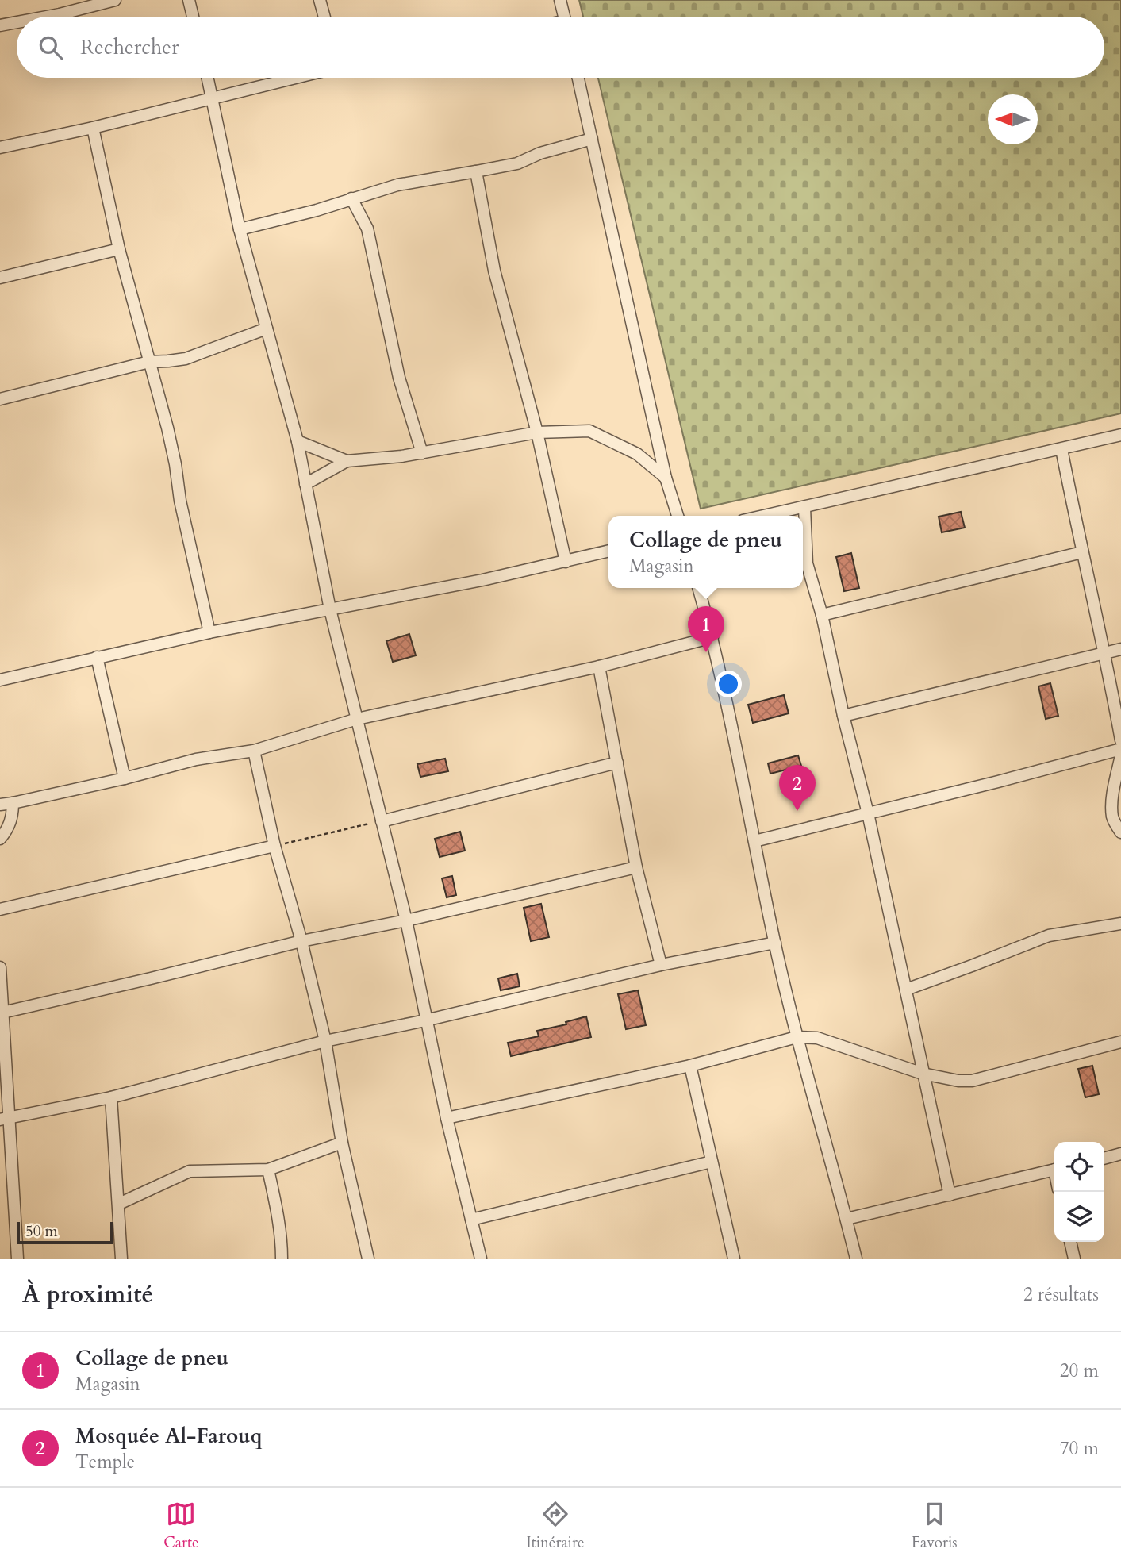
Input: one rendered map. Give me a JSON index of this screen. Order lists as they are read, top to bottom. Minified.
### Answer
{"scale_bar":"50 m","north":"left","page":{"search":"Rechercher","popup":["Collage de pneu","Magasin"],"pins":["1","2"],"scale":"50 m","heading":["À proximité","2 résultats"],"list":[{"mark":"1","name":"Collage de pneu","note":"Magasin","value":"20 m"},{"mark":"2","name":"Mosquée Al-Farouq","note":"Temple","value":"70 m"}],"nav":["Carte","Itinéraire","Favoris"]}}
